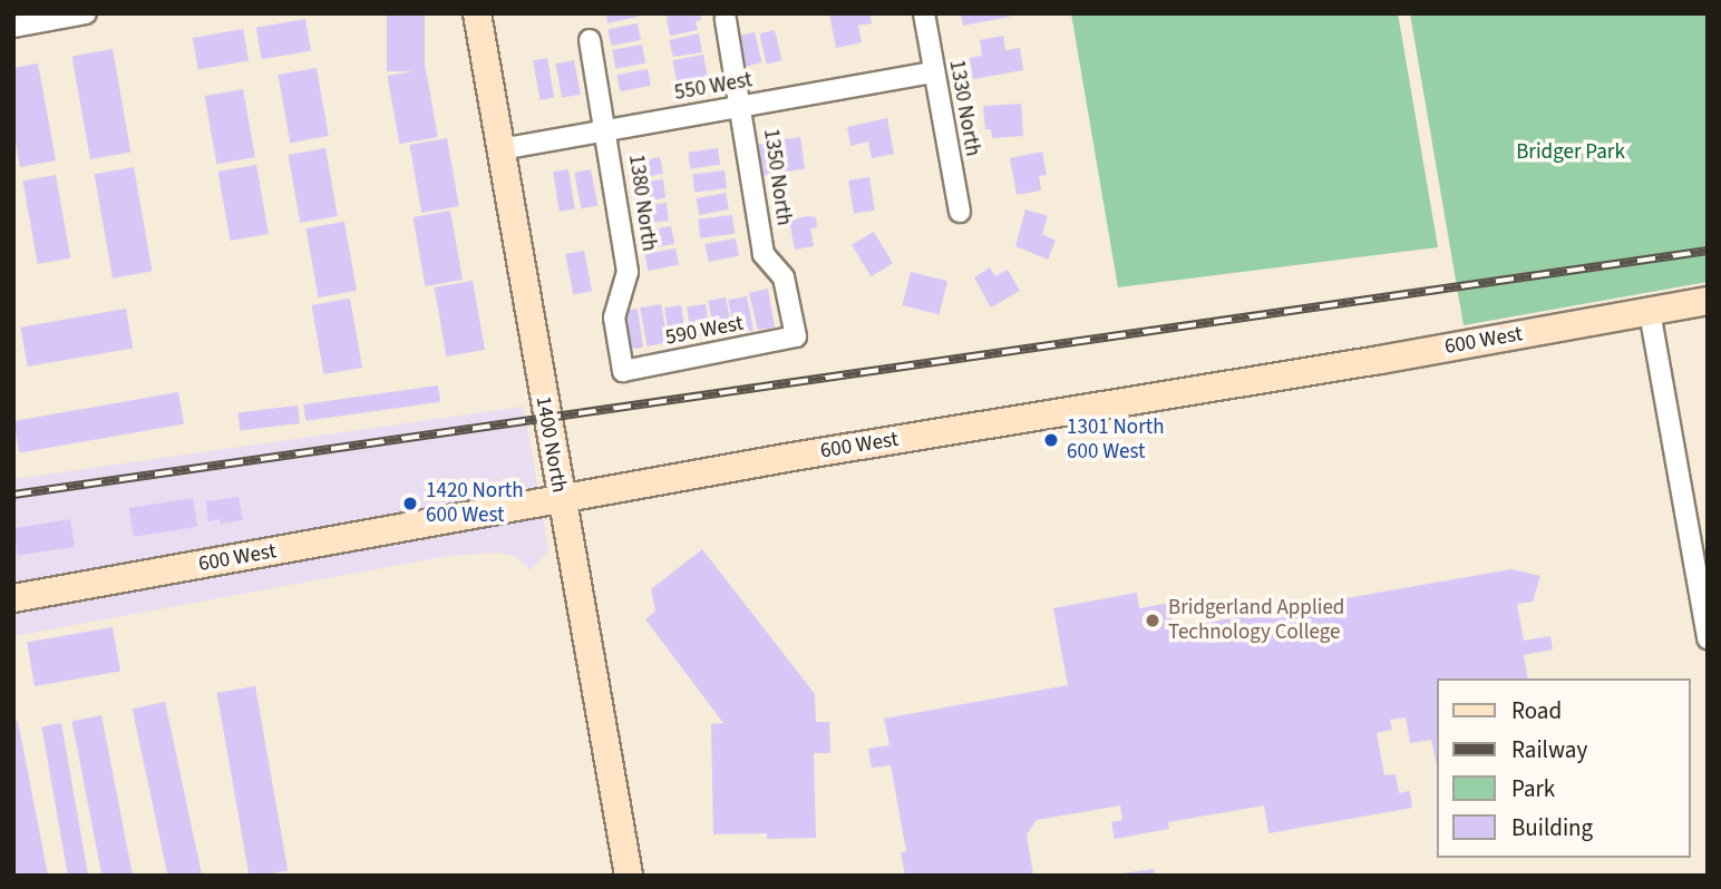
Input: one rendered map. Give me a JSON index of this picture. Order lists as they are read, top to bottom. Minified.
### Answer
{"streets":{"main road":["600 West","1400 North"],"street":["550 West","1330 North","1350 North","1380 North","590 West"]},"crossings":[["550 West","1330 North"],["550 West","1350 North"],["550 West","1380 North"],["550 West","1400 North"],["1350 North","590 West"],["1380 North","590 West"],["600 West","1400 North"]],"parks":["Bridger Park"],"places":["1301 North 600 West","1420 North 600 West","Bridgerland Applied Technology College"],"legend":["Road","Railway","Park","Building"]}
